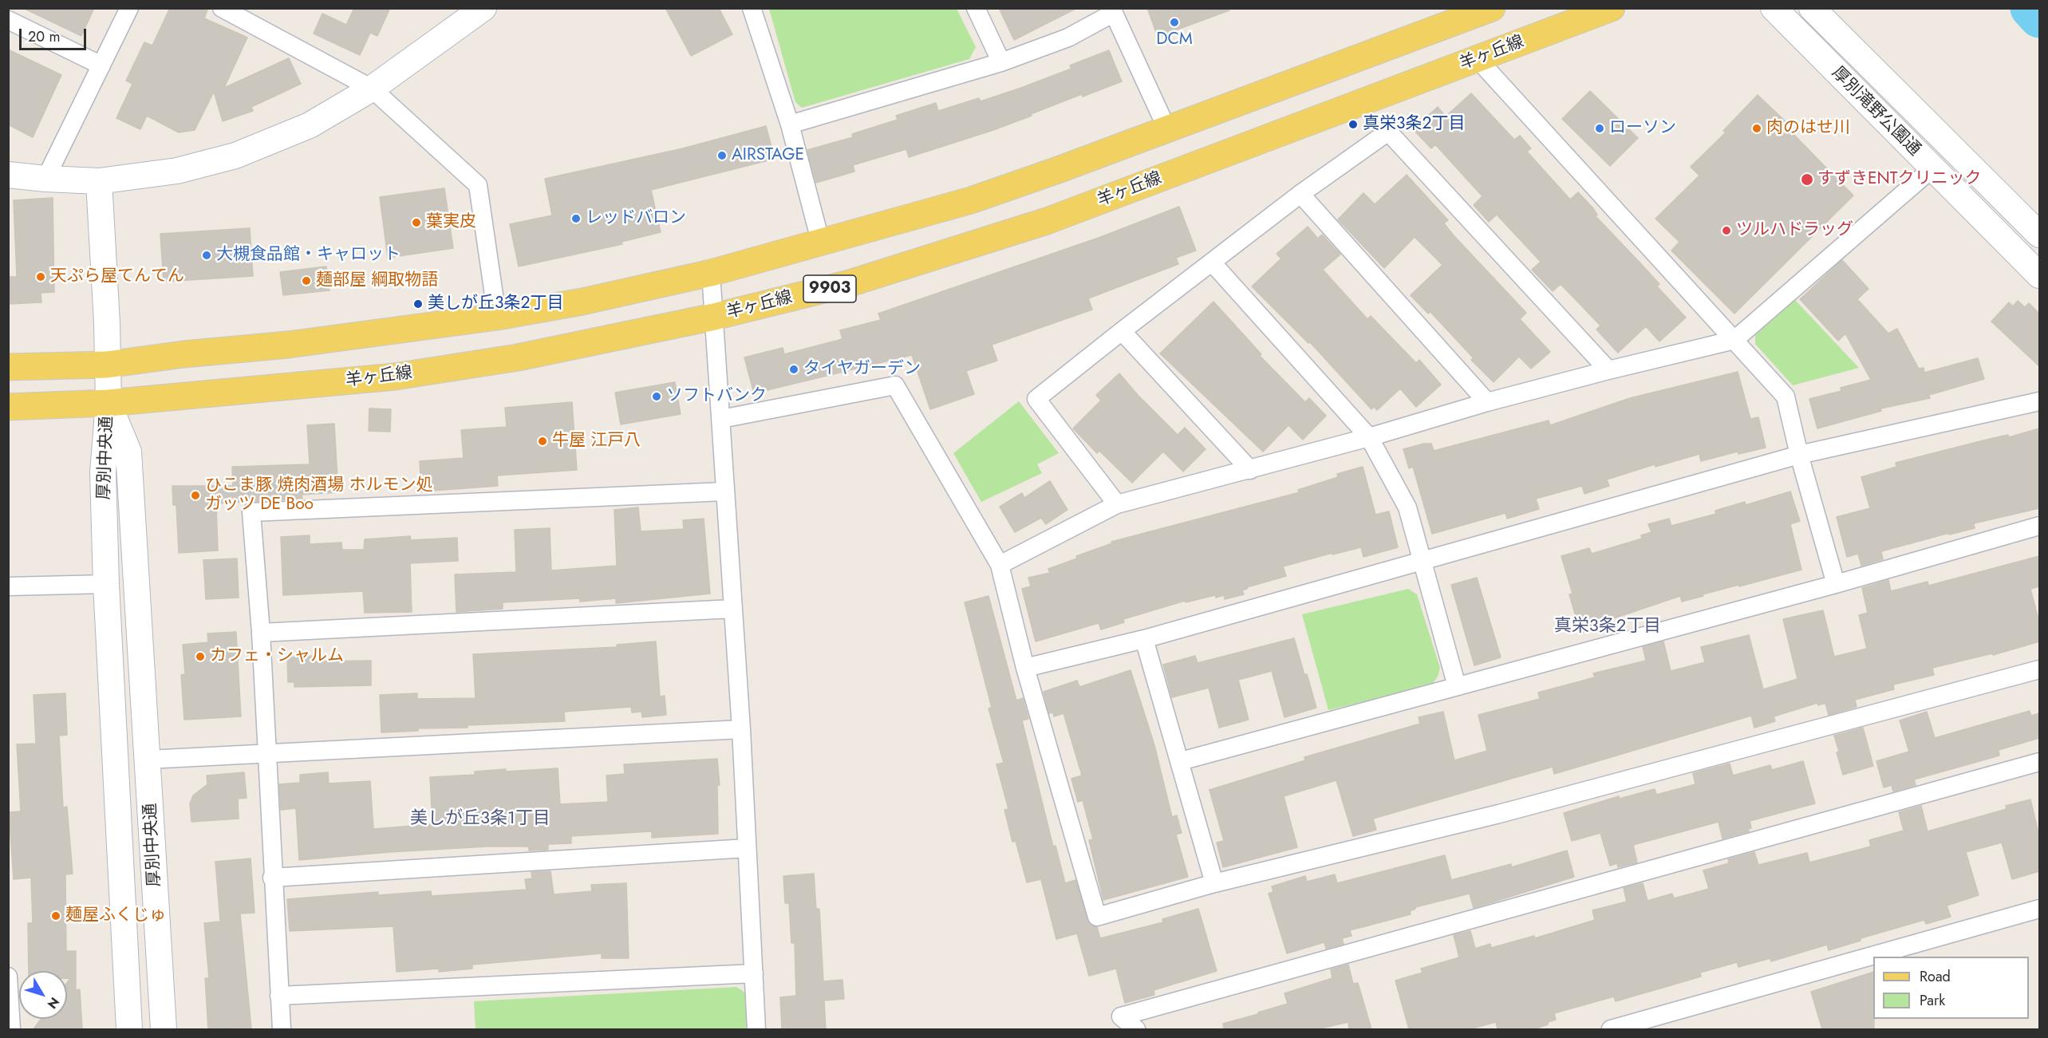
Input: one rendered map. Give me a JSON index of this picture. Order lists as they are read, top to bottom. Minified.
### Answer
{"streets":{"main road":["羊ヶ丘線","9903"],"street":["厚別滝野公園通","厚別中央通"]},"crossings":[["羊ヶ丘線","厚別中央通"]],"districts":["真栄3条2丁目","美しが丘3条1丁目"],"places":["DCM","真栄3条2丁目","ローソン","肉のはせ川","AIRSTAGE","すずきENTクリニック","レッドバロン","葉実皮","ツルハドラッグ","大槻食品館・キャロット","天ぷら屋てんてん","麺部屋 綱取物語","美しが丘3条2丁目","タイヤガーデン","ソフトバンク","牛屋 江戸八","ひこま豚 焼肉酒場 ホルモン処 ガッツ DE Boo","カフェ・シャルム","麺屋ふくじゅ"],"legend":["Road","Park"],"scale_bar":"20 m","north":"bottom right"}
